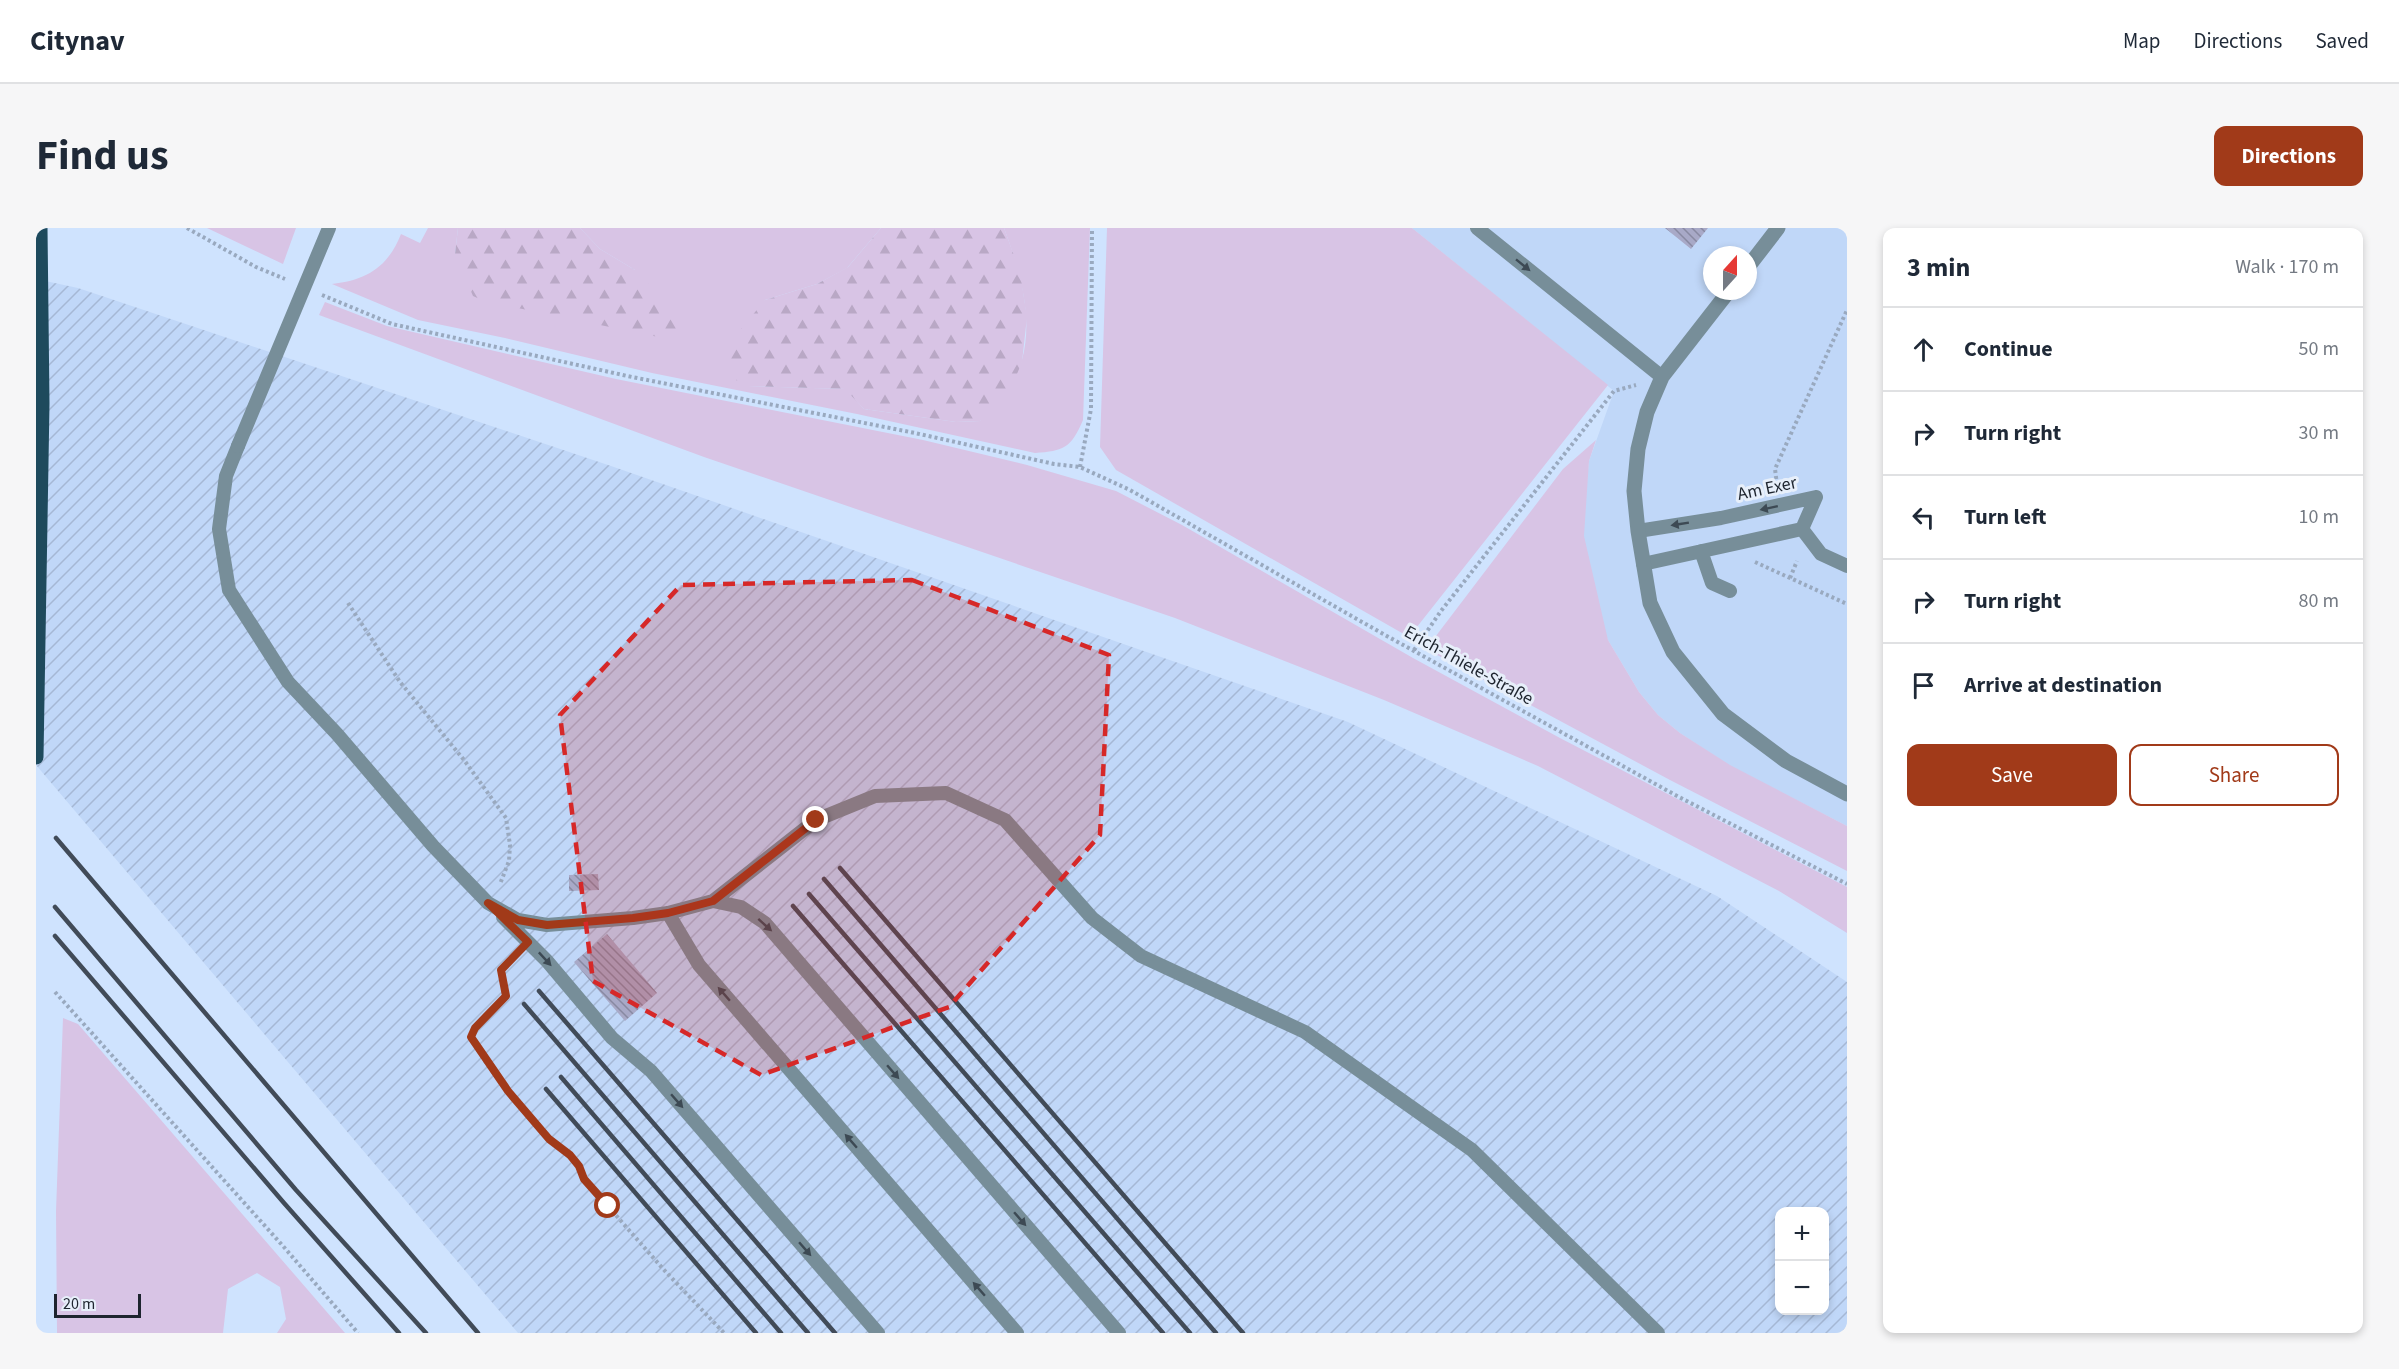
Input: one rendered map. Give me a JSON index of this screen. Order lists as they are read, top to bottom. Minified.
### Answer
{"streets":{"lane":["Am Exer"],"path":["Erich-Thiele-Straße"]},"scale_bar":"20 m","north":"top","page":{"header":"Citynav","nav":["Map","Directions","Saved"],"title":"Find us","buttons":["Directions",["Save","Share"]],"heading":["3 min","Walk · 170 m"],"list":[["Continue","50 m"],["Turn right","30 m"],["Turn left","10 m"],["Turn right","80 m"],"Arrive at destination"],"map_buttons":["+","−"],"scale":"20 m"}}
